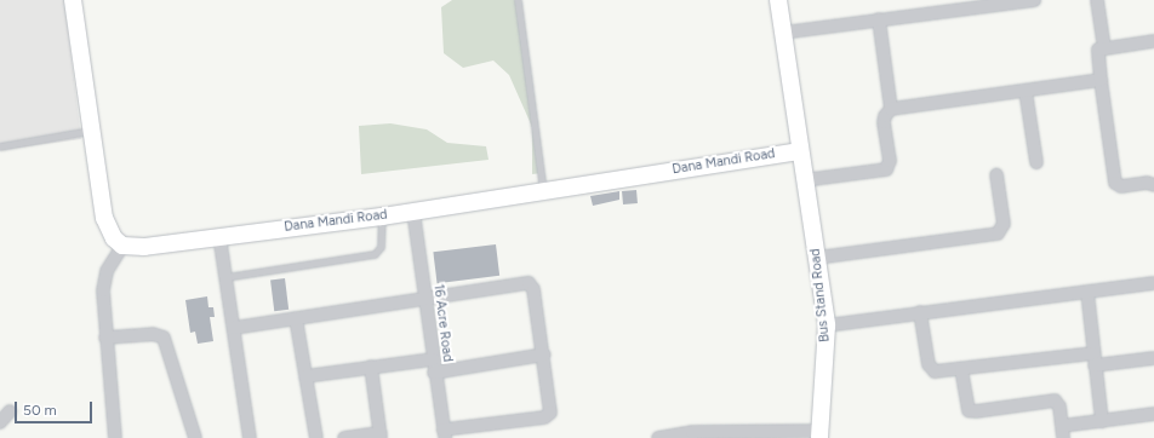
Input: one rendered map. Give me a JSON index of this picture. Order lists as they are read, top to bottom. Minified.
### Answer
{"streets":{"street":["Dana Mandi Road","Bus Stand Road","16 Acre Road"]},"crossings":[["Dana Mandi Road","Bus Stand Road"],["Dana Mandi Road","16 Acre Road"]],"scale_bar":"50 m"}
